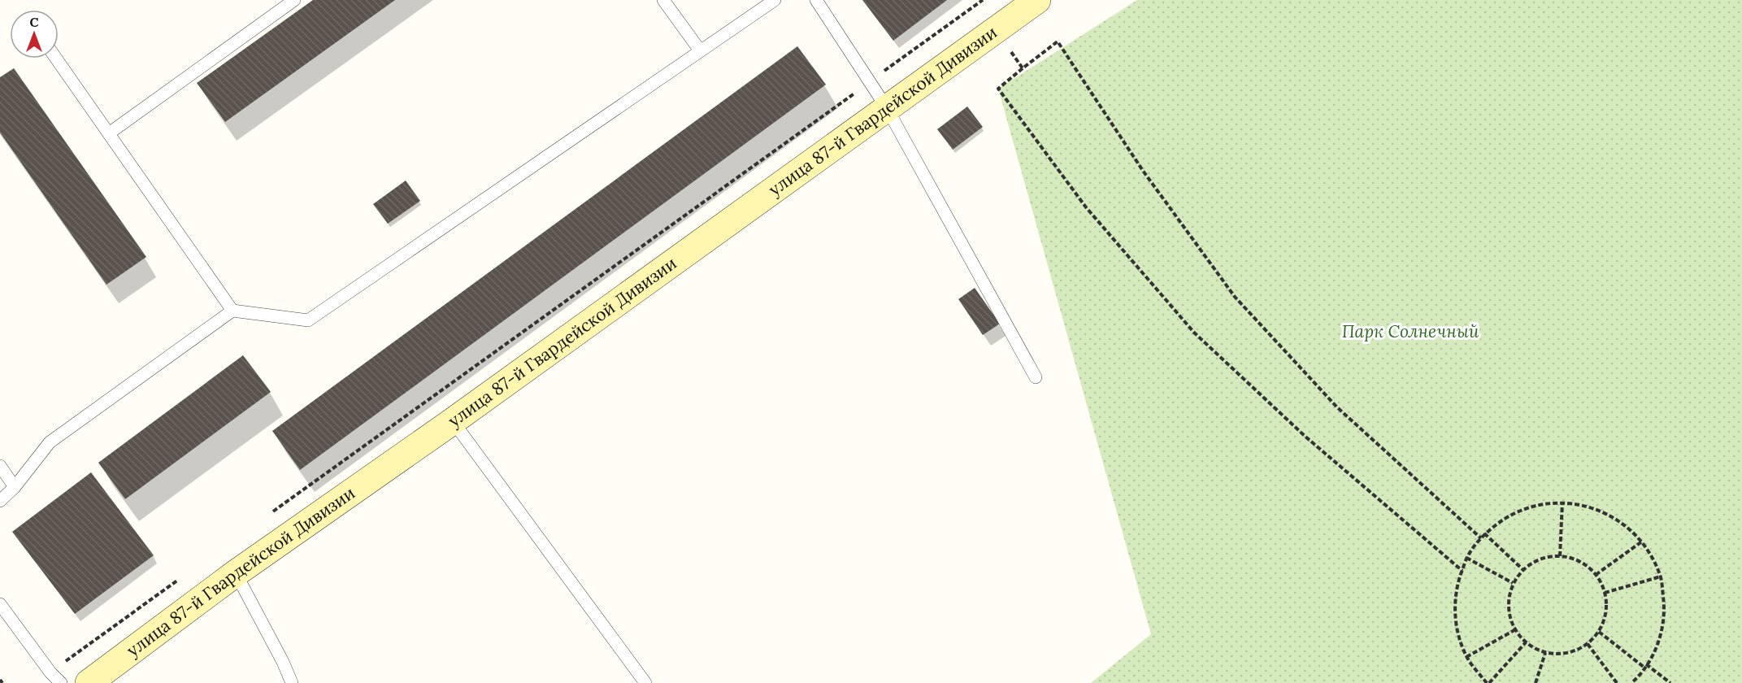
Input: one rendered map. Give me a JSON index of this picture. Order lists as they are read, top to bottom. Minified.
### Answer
{"streets":{"street":["улица 87-й Гвардейской Дивизии"]},"parks":["Парк Солнечный"],"north":"top"}
